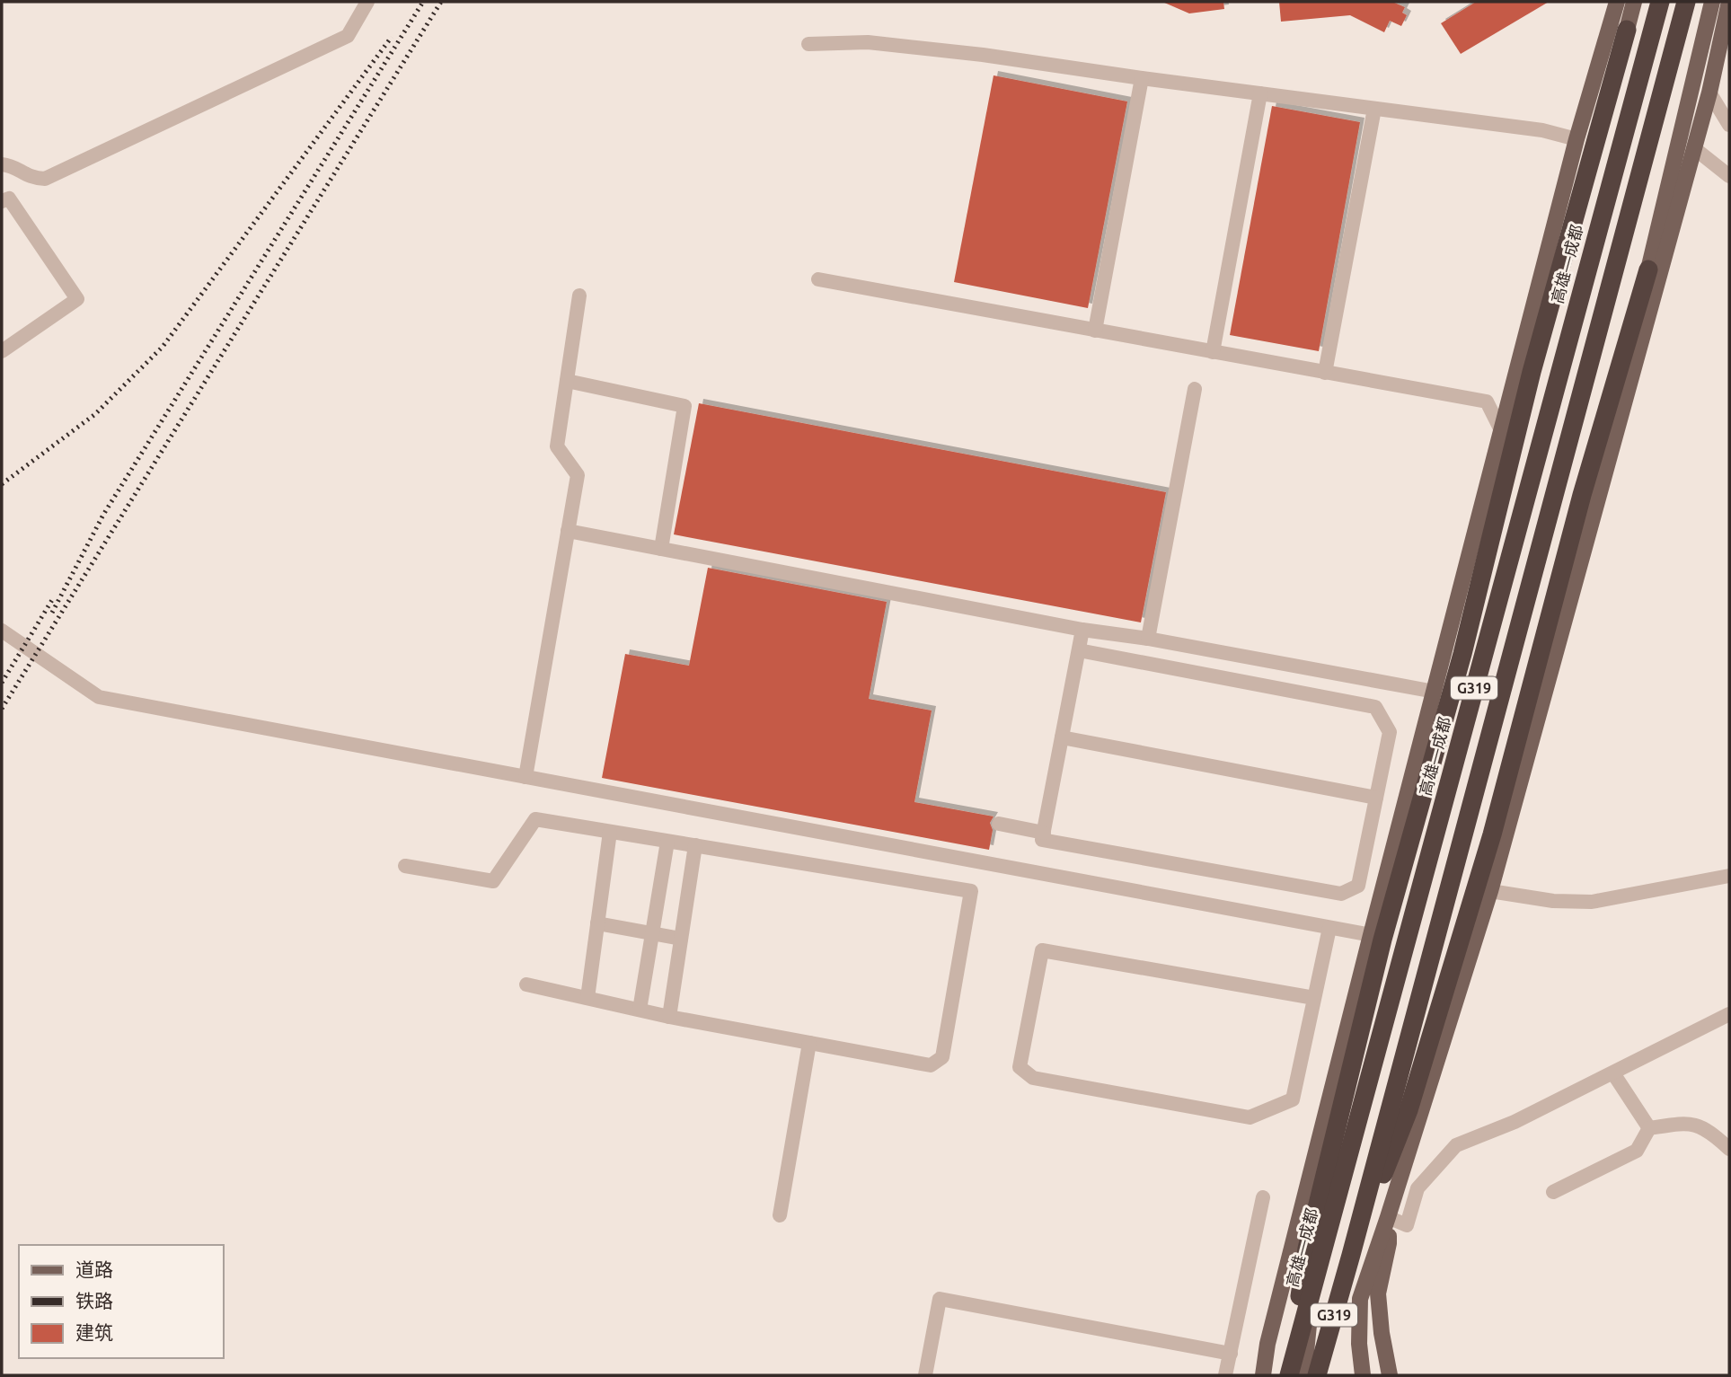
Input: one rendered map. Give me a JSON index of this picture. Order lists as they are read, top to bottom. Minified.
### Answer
{"streets":{"highway":["高雄—成都","G319"]},"legend":["道路","铁路","建筑"]}
